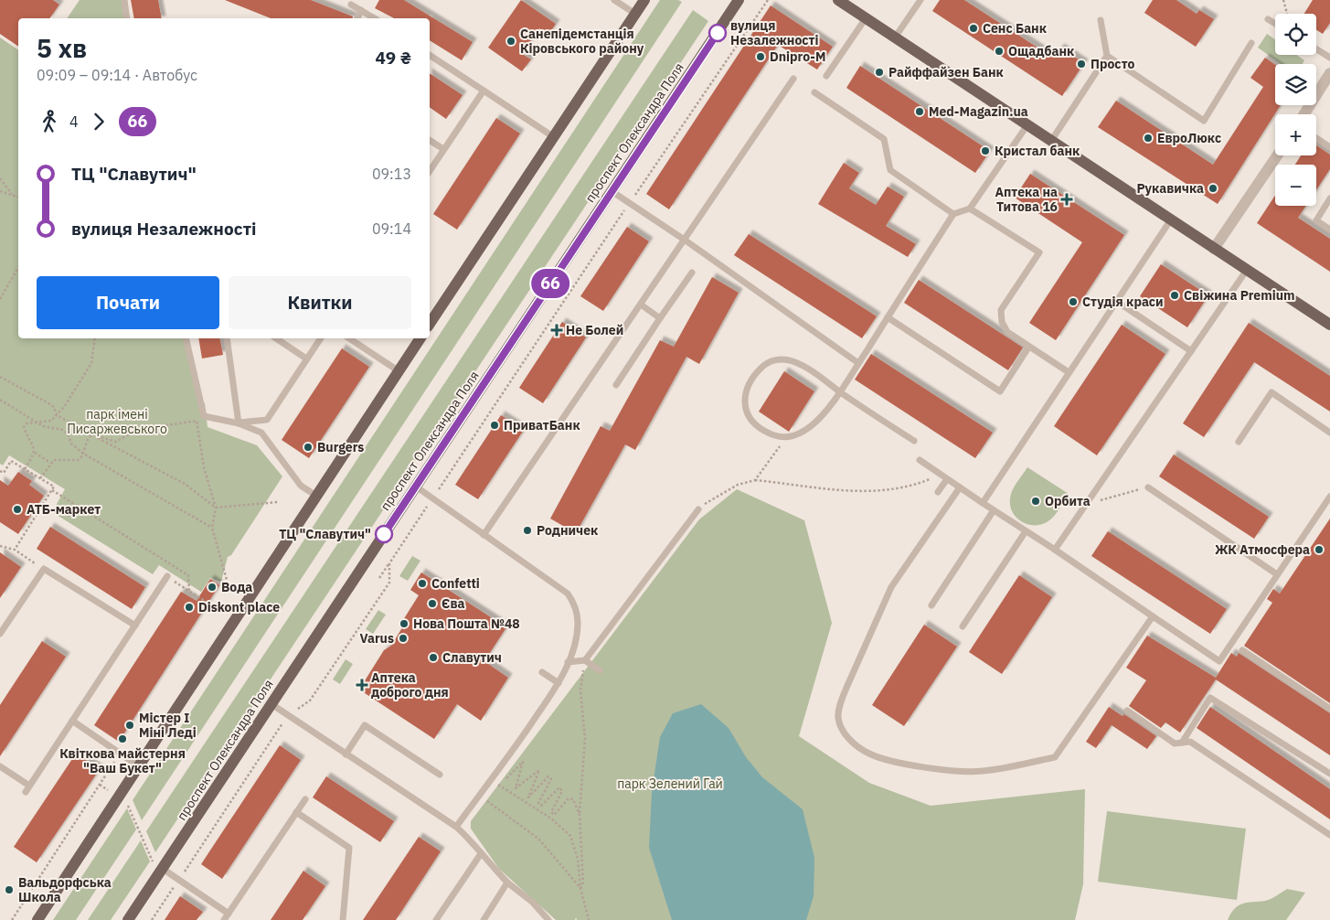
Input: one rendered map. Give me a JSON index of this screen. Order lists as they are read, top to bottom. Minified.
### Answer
{"streets":{"main road":["проспект Олександра Поля"]},"parks":["парк імені Писаржевського","парк Зелений Гай"],"places":{"other":["Сенс Банк","вулиця Незалежності","Санепідемстанція Кіровського району","Ощадбанк","Dnipro-M","Просто","Райффайзен Банк","Med-Magazin.ua","ЕвроЛюкс","Кристал банк","Рукавичка","Свіжина Premium","Студія краси","ПриватБанк","Burgers","Орбита","АТБ-маркет","Родничек","ТЦ \"Славутич\"","ЖК Атмосфера","Confetti","Вода","Єва","Diskont place","Нова Пошта №48","Varus","Славутич","Містер І Міні Леді","Квіткова майстерня \"Ваш Букет\"","Вальдорфська Школа"],"health":["Аптека на Титова 16","Не Болей","Аптека доброго дня"]},"lines":["bus line 66"],"page":{"on_map":"66","map_buttons":["+","−"],"heading":["5 хв","09:09 – 09:14 · Автобус","49 ₴"],"legs":["4","66"],"list":[{"name":"ТЦ \"Славутич\"","value":"09:13"},{"name":"вулиця Незалежності","value":"09:14"}],"buttons":["Почати","Квитки"]}}
